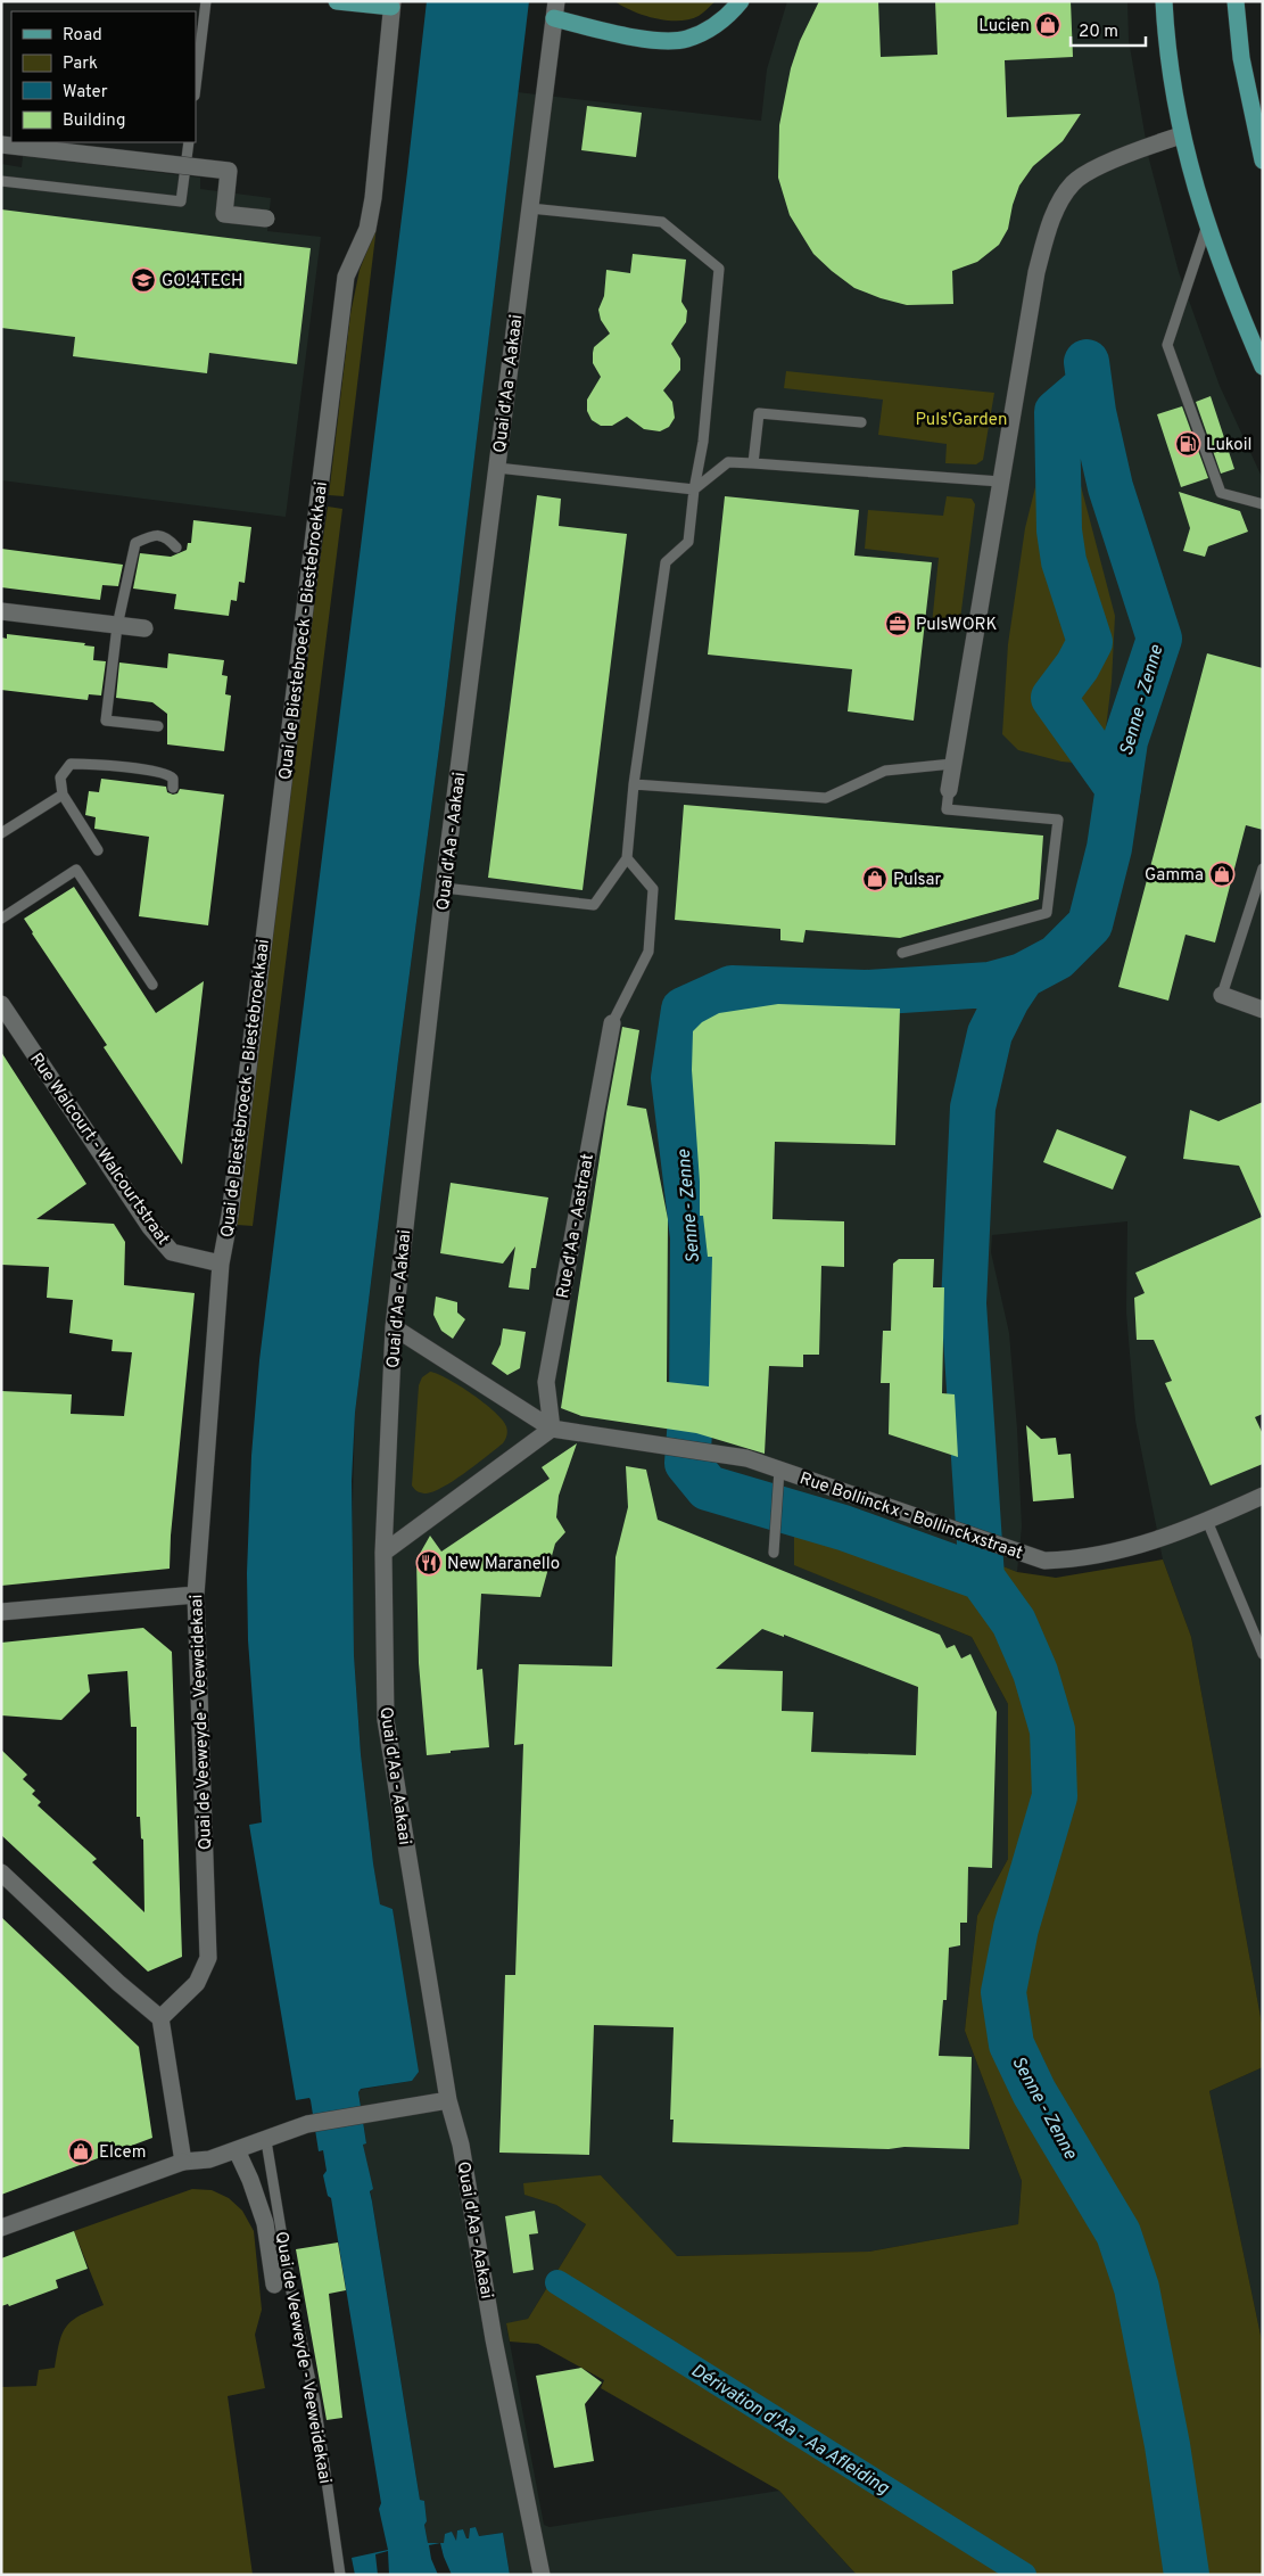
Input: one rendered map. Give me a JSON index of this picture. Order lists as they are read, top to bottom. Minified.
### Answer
{"streets":{"street":["Quai d'Aa - Aakaai","Quai de Biestebroeck - Biestebroekkaai","Rue Walcourt - Walcourtstraat","Rue d'Aa - Aastraat","Rue Bollinckx - Bollinckxstraat","Quai de Veeweyde - Veeweidekaai"]},"crossings":[["Quai d'Aa - Aakaai","Rue Bollinckx - Bollinckxstraat"],["Quai de Biestebroeck - Biestebroekkaai","Rue Walcourt - Walcourtstraat"],["Quai de Biestebroeck - Biestebroekkaai","Quai de Veeweyde - Veeweidekaai"],["Rue Walcourt - Walcourtstraat","Quai de Veeweyde - Veeweidekaai"],["Rue d'Aa - Aastraat","Rue Bollinckx - Bollinckxstraat"]],"water":["Senne - Zenne","Dérivation d'Aa - Aa Afleiding"],"parks":["Puls'Garden"],"places":{"shop":["Lucien","Gamma","Pulsar","Elcem"],"school or university":["GO!4TECH"],"fuel station":["Lukoil"],"office":["PulsWORK"],"restaurant":["New Maranello"]},"legend":["Road","Park","Water","Building"],"scale_bar":"20 m"}
